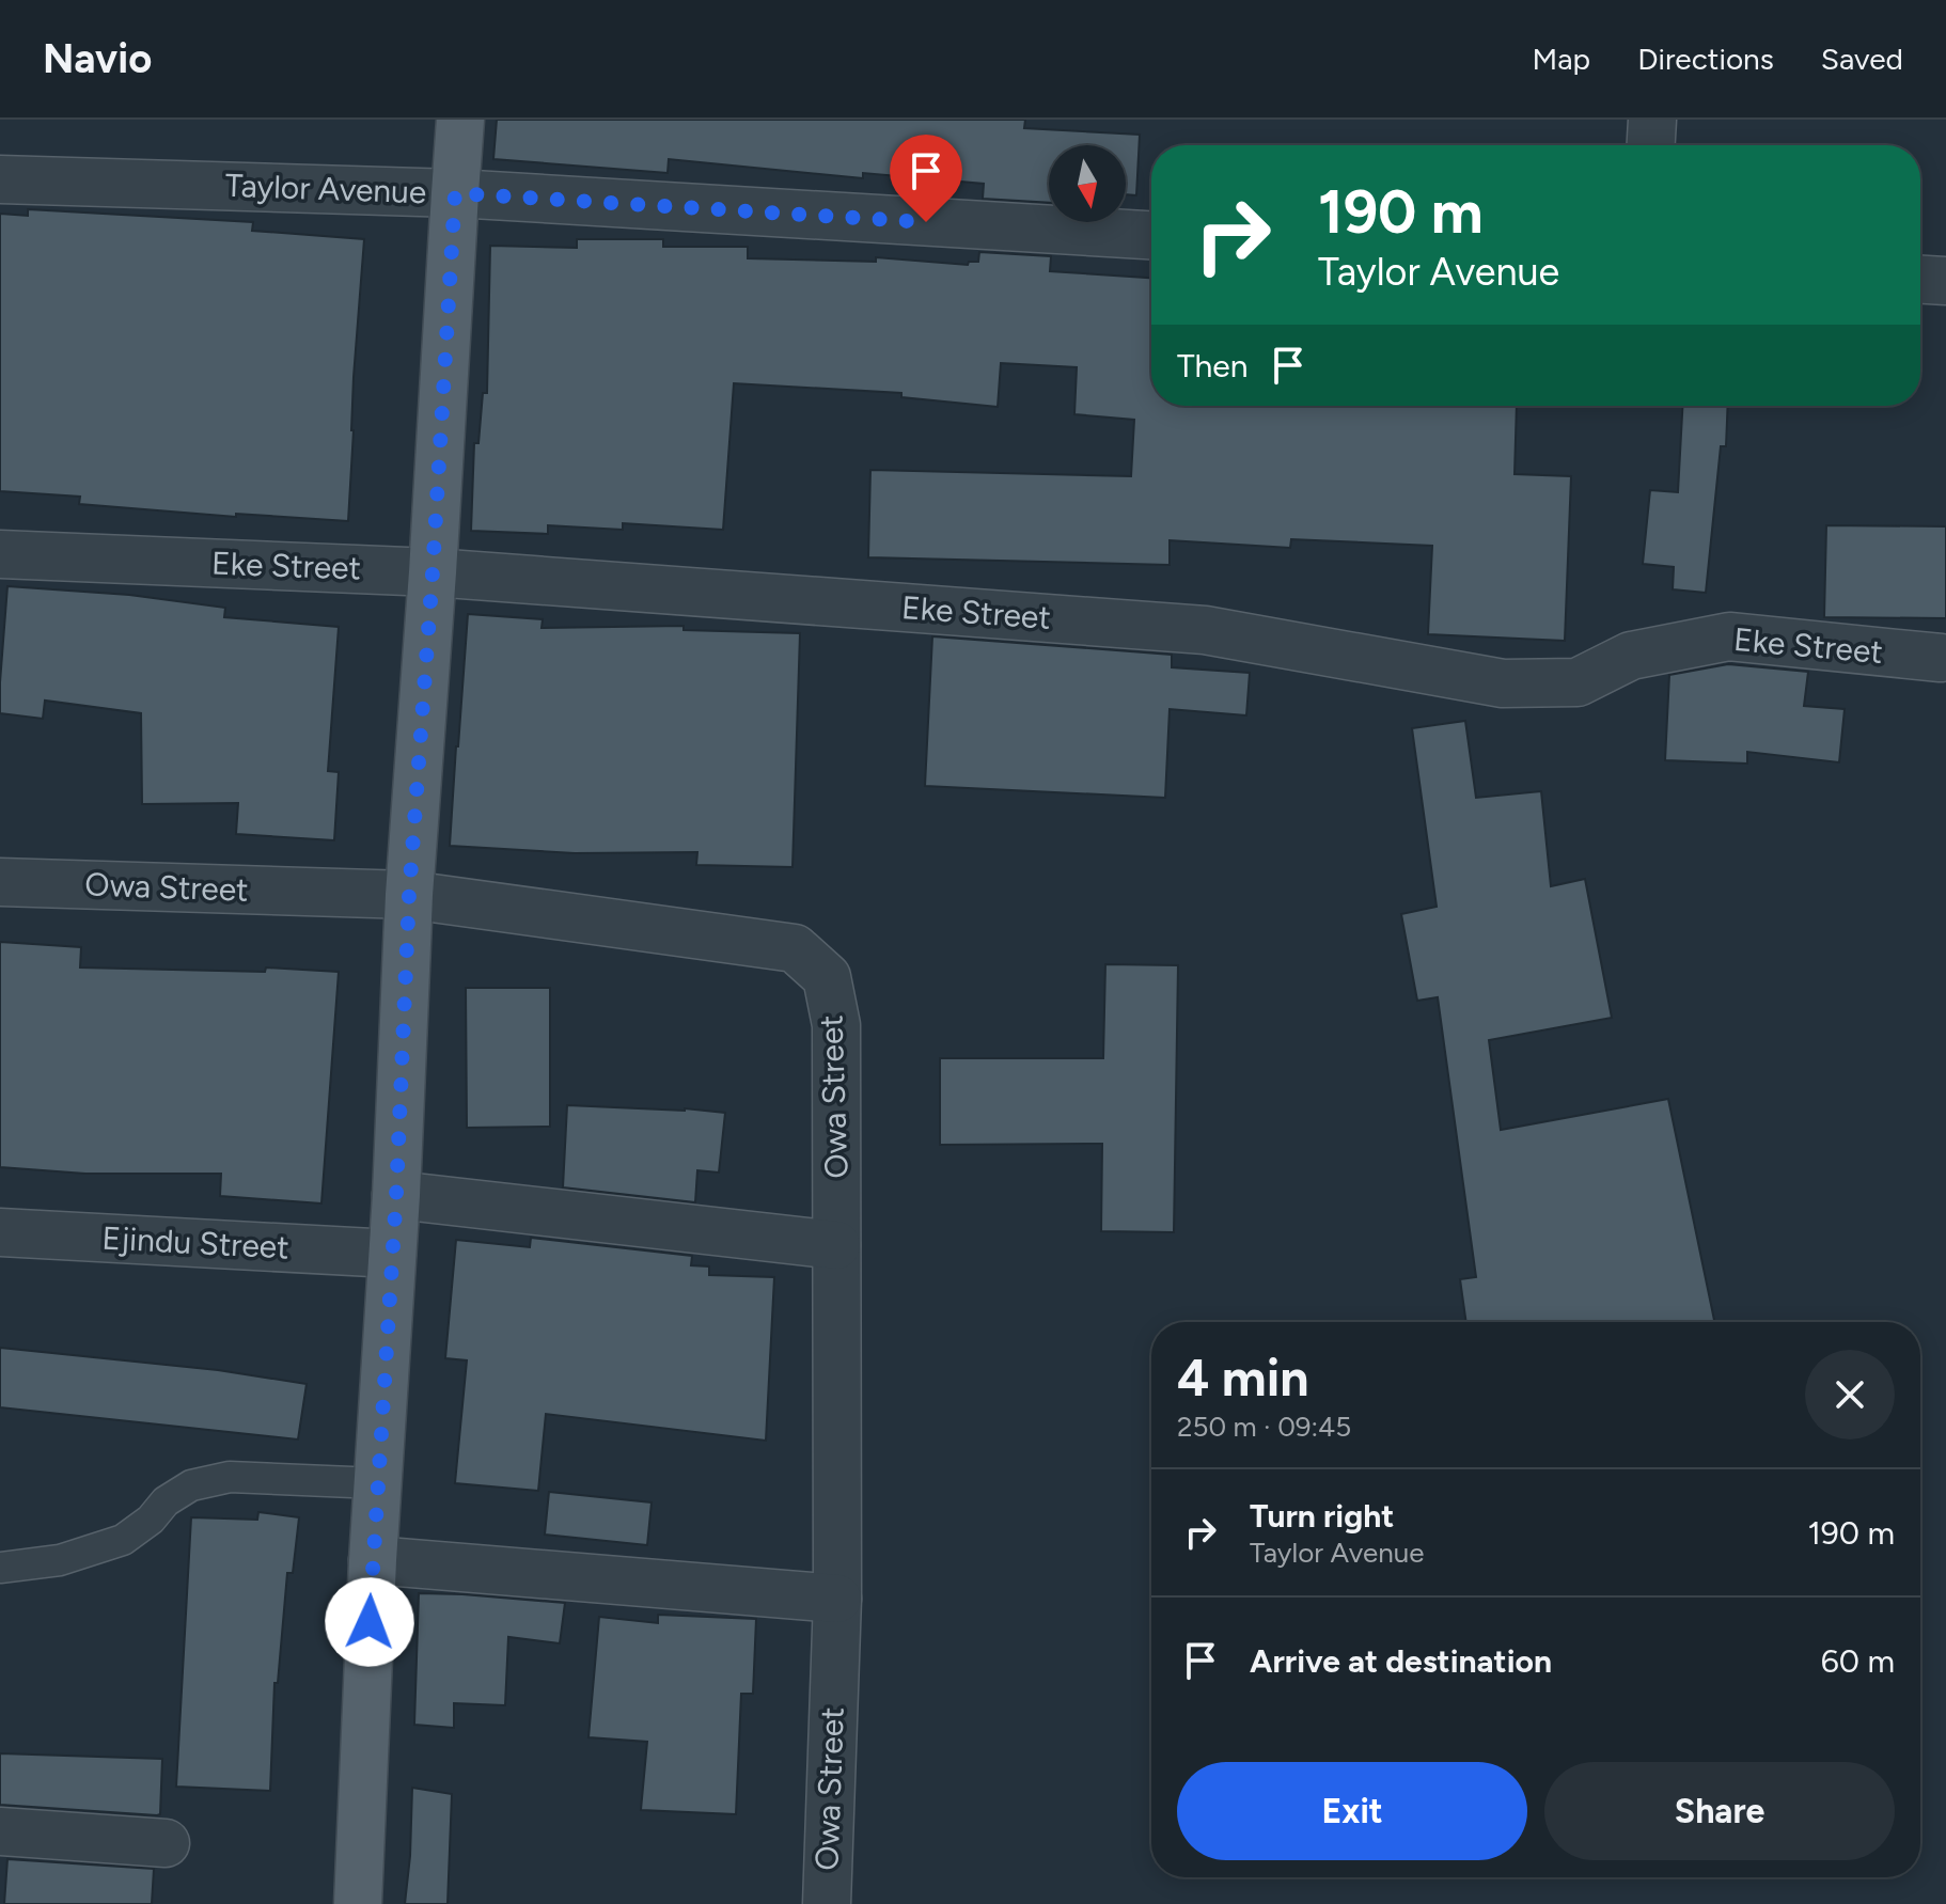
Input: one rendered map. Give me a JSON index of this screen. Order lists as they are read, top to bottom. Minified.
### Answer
{"streets":{"street":["Taylor Avenue","Eke Street","Owa Street","Ejindu Street"]},"north":"bottom","page":{"header":"Navio","nav":["Map","Directions","Saved"],"turn":["190 m","Taylor Avenue"],"then":"Then","heading":["4 min","250 m · 09:45"],"list":[{"name":"Turn right","note":"Taylor Avenue","value":"190 m"},{"name":"Arrive at destination","value":"60 m"}],"buttons":["Exit","Share"]}}
